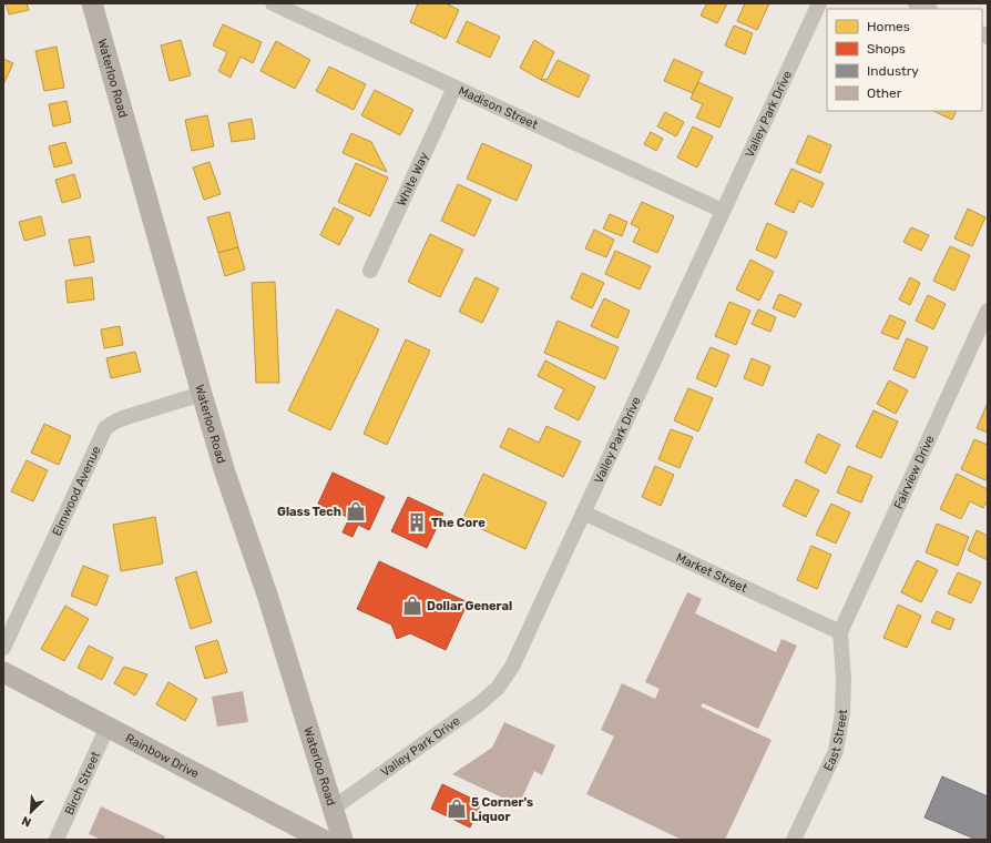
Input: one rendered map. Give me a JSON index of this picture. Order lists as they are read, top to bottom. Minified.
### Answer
{"streets":{"main road":["Waterloo Road","Rainbow Drive"],"street":["Madison Street","Valley Park Drive","White Way","Fairview Drive","Elmwood Avenue","Market Street","East Street","Birch Street"]},"crossings":[["Waterloo Road","Valley Park Drive"],["Waterloo Road","Elmwood Avenue"],["Madison Street","Valley Park Drive"],["Madison Street","White Way"],["Valley Park Drive","Market Street"],["Fairview Drive","Market Street"],["Fairview Drive","East Street"],["Market Street","East Street"],["Rainbow Drive","Birch Street"]],"places":{"shop":["Glass Tech","Dollar General","5 Corner's Liquor"],"building":["The Core"]},"legend":["Homes","Shops","Industry","Other"],"north":"bottom left"}
